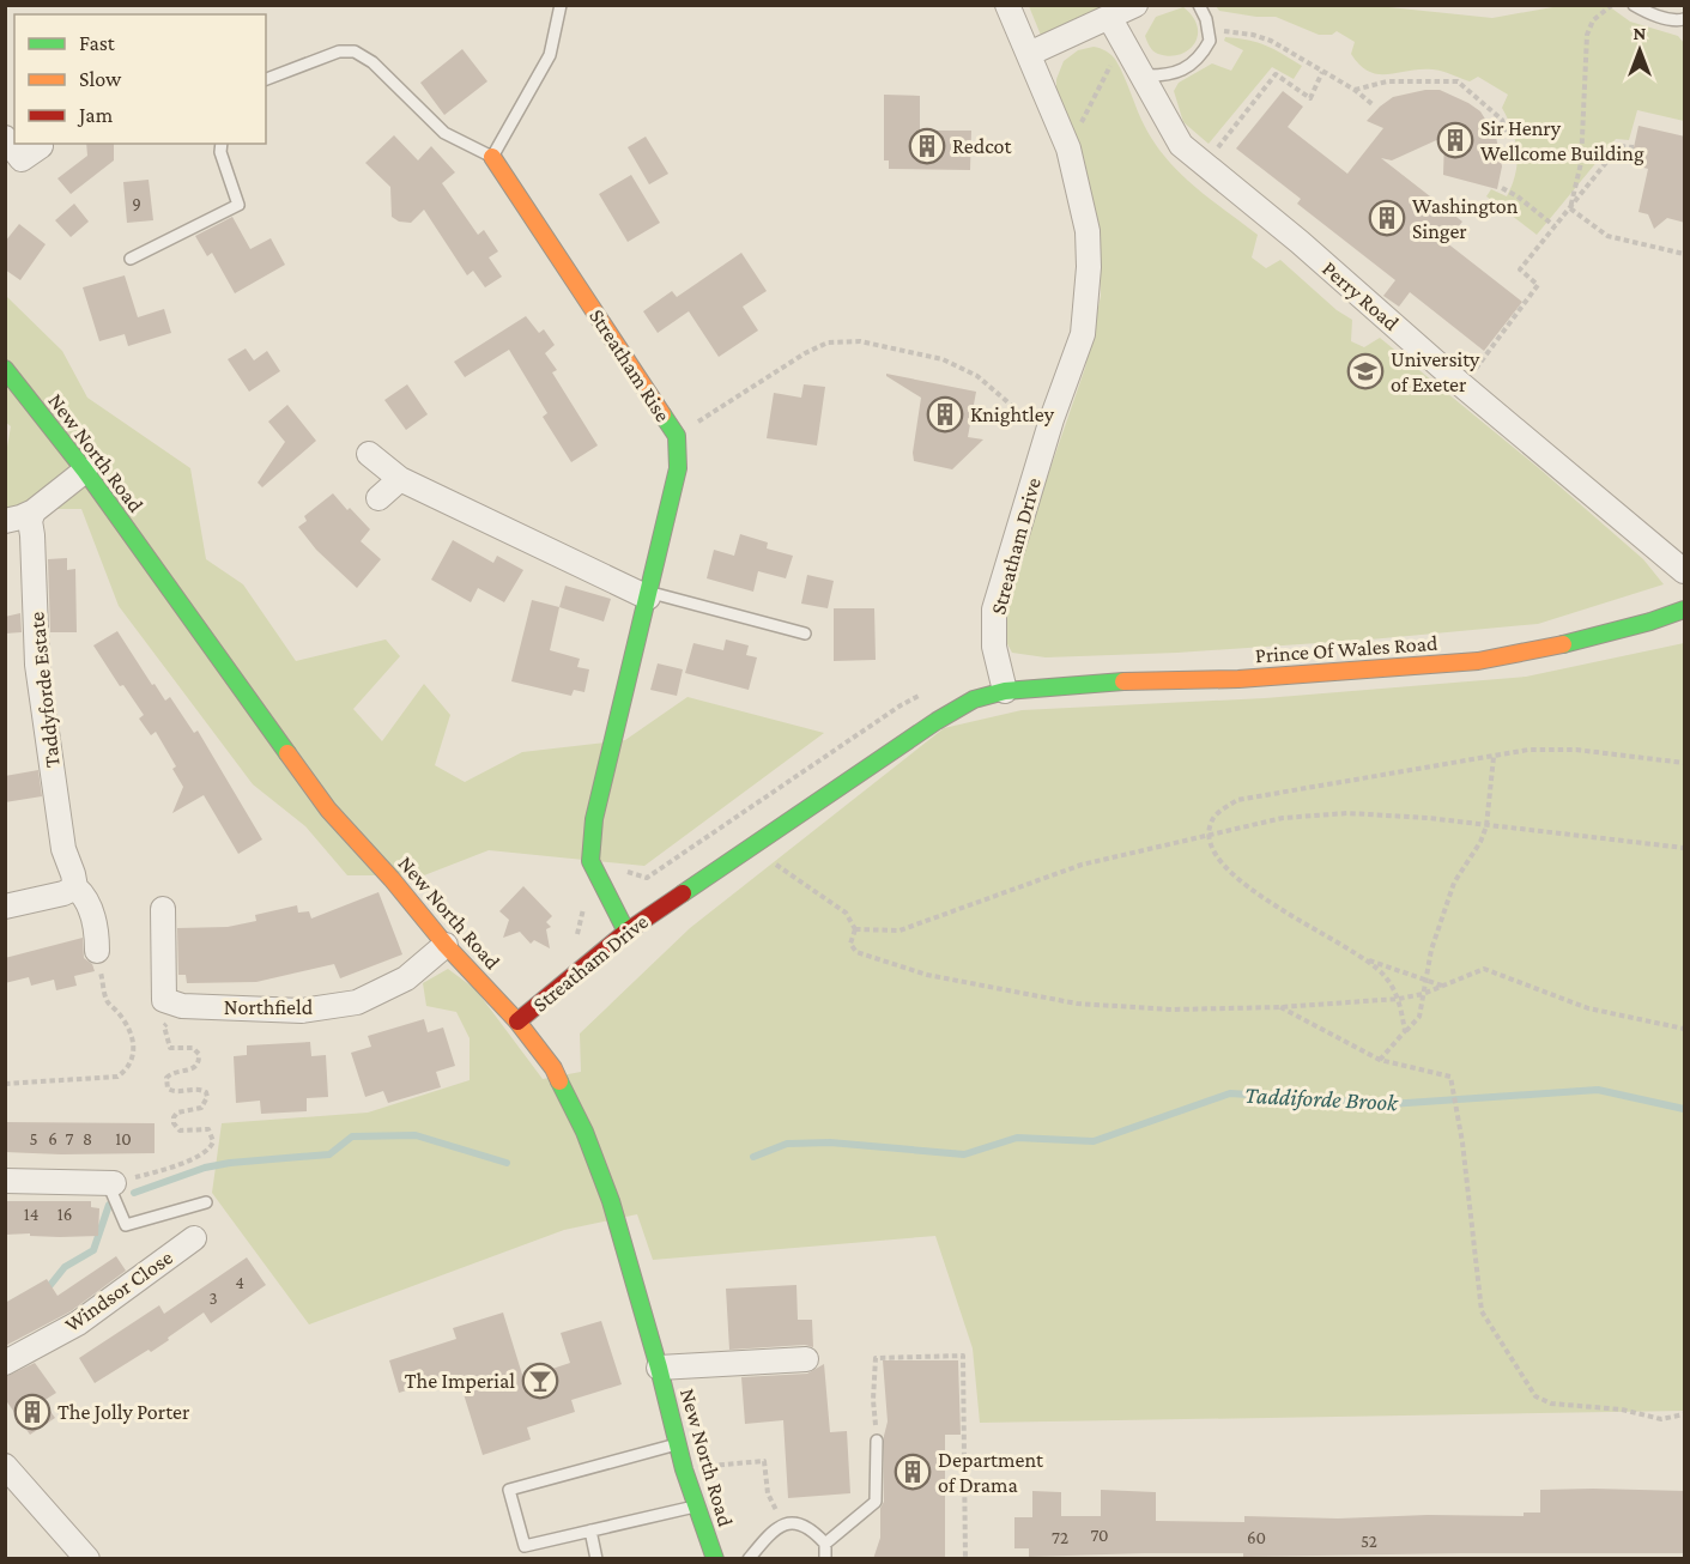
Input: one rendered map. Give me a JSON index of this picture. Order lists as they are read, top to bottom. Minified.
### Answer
{"streets":{"street":["Perry Road","Streatham Rise","New North Road","Streatham Drive","Prince Of Wales Road","Taddyforde Estate","Northfield","Windsor Close"]},"crossings":[["Streatham Rise","Streatham Drive"],["New North Road","Streatham Drive"],["New North Road","Northfield"],["Streatham Drive","Prince Of Wales Road"]],"water":["Taddiforde Brook"],"places":{"building":["Sir Henry Wellcome Building","Redcot","Washington Singer","Knightley","The Jolly Porter","Department of Drama"],"school or university":["University of Exeter"],"bar":["The Imperial"]},"house_numbers":["9","5","6","7","8","10","14","16","4","3","70","72","60","52"],"legend":["Fast","Slow","Jam"],"north":"top"}
